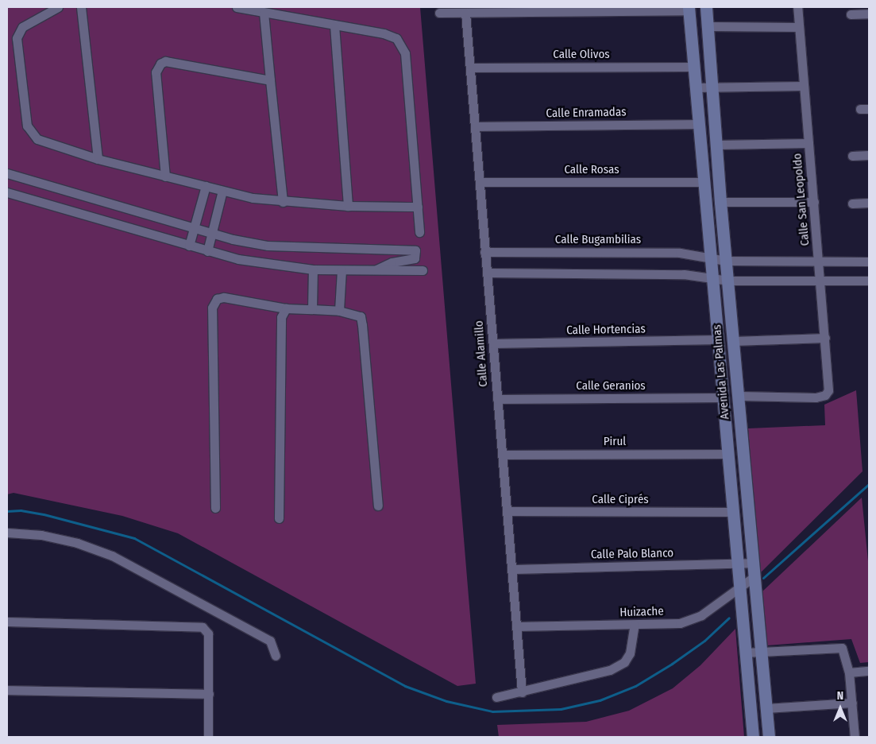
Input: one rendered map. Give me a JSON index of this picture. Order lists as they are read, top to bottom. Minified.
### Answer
{"streets":{"street":["Calle Olivos","Calle Enramadas","Calle Rosas","Calle San Leopoldo","Calle Bugambilias","Calle Hortencias","Calle Alamillo","Avenida Las Palmas","Calle Geranios","Pirul","Calle Ciprés","Calle Palo Blanco","Huizache"]},"crossings":[["Calle Olivos","Calle Alamillo"],["Calle Olivos","Avenida Las Palmas"],["Calle Enramadas","Calle Alamillo"],["Calle Enramadas","Avenida Las Palmas"],["Calle Rosas","Calle Alamillo"],["Calle Rosas","Avenida Las Palmas"],["Calle San Leopoldo","Calle Bugambilias"],["Calle San Leopoldo","Avenida Las Palmas"],["Calle Bugambilias","Calle Alamillo"],["Calle Bugambilias","Avenida Las Palmas"],["Calle Hortencias","Calle Alamillo"],["Calle Hortencias","Avenida Las Palmas"],["Calle Alamillo","Calle Geranios"],["Calle Alamillo","Pirul"],["Calle Alamillo","Calle Ciprés"],["Calle Alamillo","Calle Palo Blanco"],["Calle Alamillo","Huizache"],["Avenida Las Palmas","Calle Geranios"],["Avenida Las Palmas","Pirul"],["Avenida Las Palmas","Calle Ciprés"],["Avenida Las Palmas","Calle Palo Blanco"],["Avenida Las Palmas","Huizache"]],"north":"top"}
